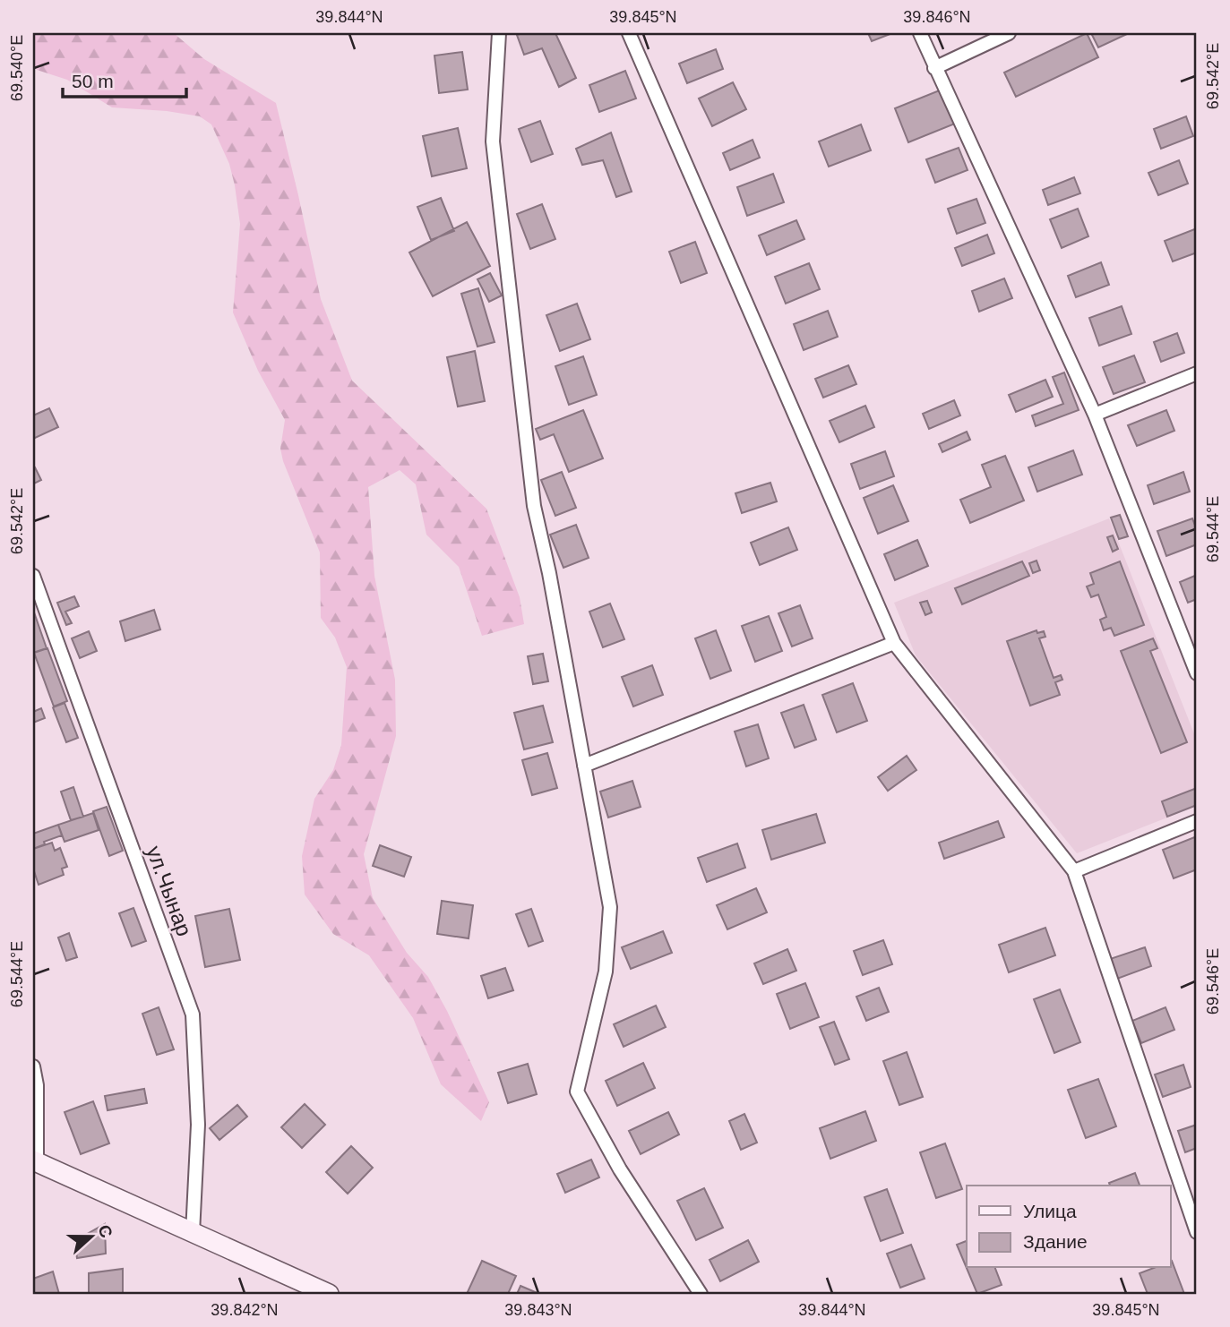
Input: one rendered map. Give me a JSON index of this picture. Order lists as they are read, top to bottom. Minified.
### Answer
{"streets":{"street":["ул.Чынар"]},"legend":["Улица","Здание"],"scale_bar":"50 m","north":"right","coordinates":["39.844°N","39.845°N","39.846°N","69.540°E","69.542°E","69.544°E","69.546°E","39.842°N","39.843°N"]}
